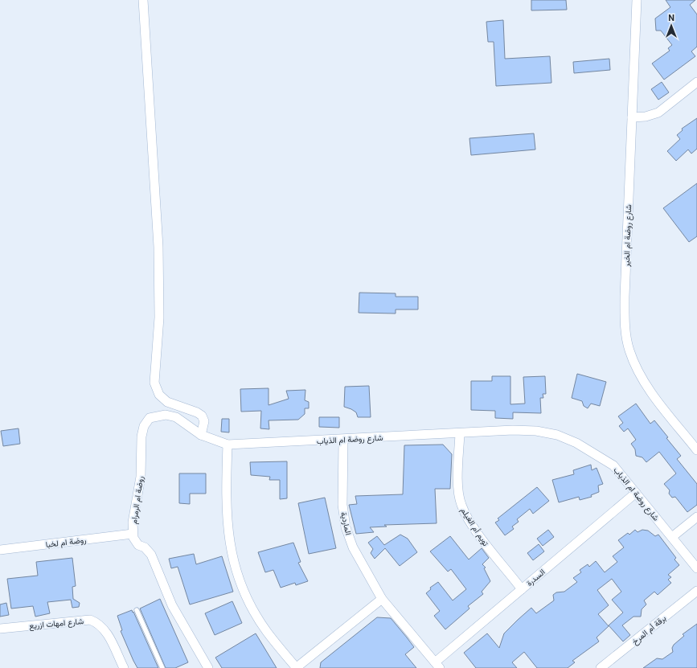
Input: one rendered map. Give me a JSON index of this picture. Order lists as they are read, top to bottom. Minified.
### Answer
{"streets":{"street":["شارع روضة ام الخير","شارع روضة ام الذياب","روضة ام الرمرام","الماردية","تويم أم الغيلم","روضة ام لخبا","السدرة","شارع امهات ازريع","برقة أم المرخ"]},"crossings":[["شارع روضة ام الذياب","روضة ام الرمرام"],["شارع روضة ام الذياب","الماردية"],["شارع روضة ام الذياب","تويم أم الغيلم"],["شارع روضة ام الذياب","السدرة"],["روضة ام الرمرام","روضة ام لخبا"],["الماردية","السدرة"],["تويم أم الغيلم","السدرة"]],"north":"top"}
